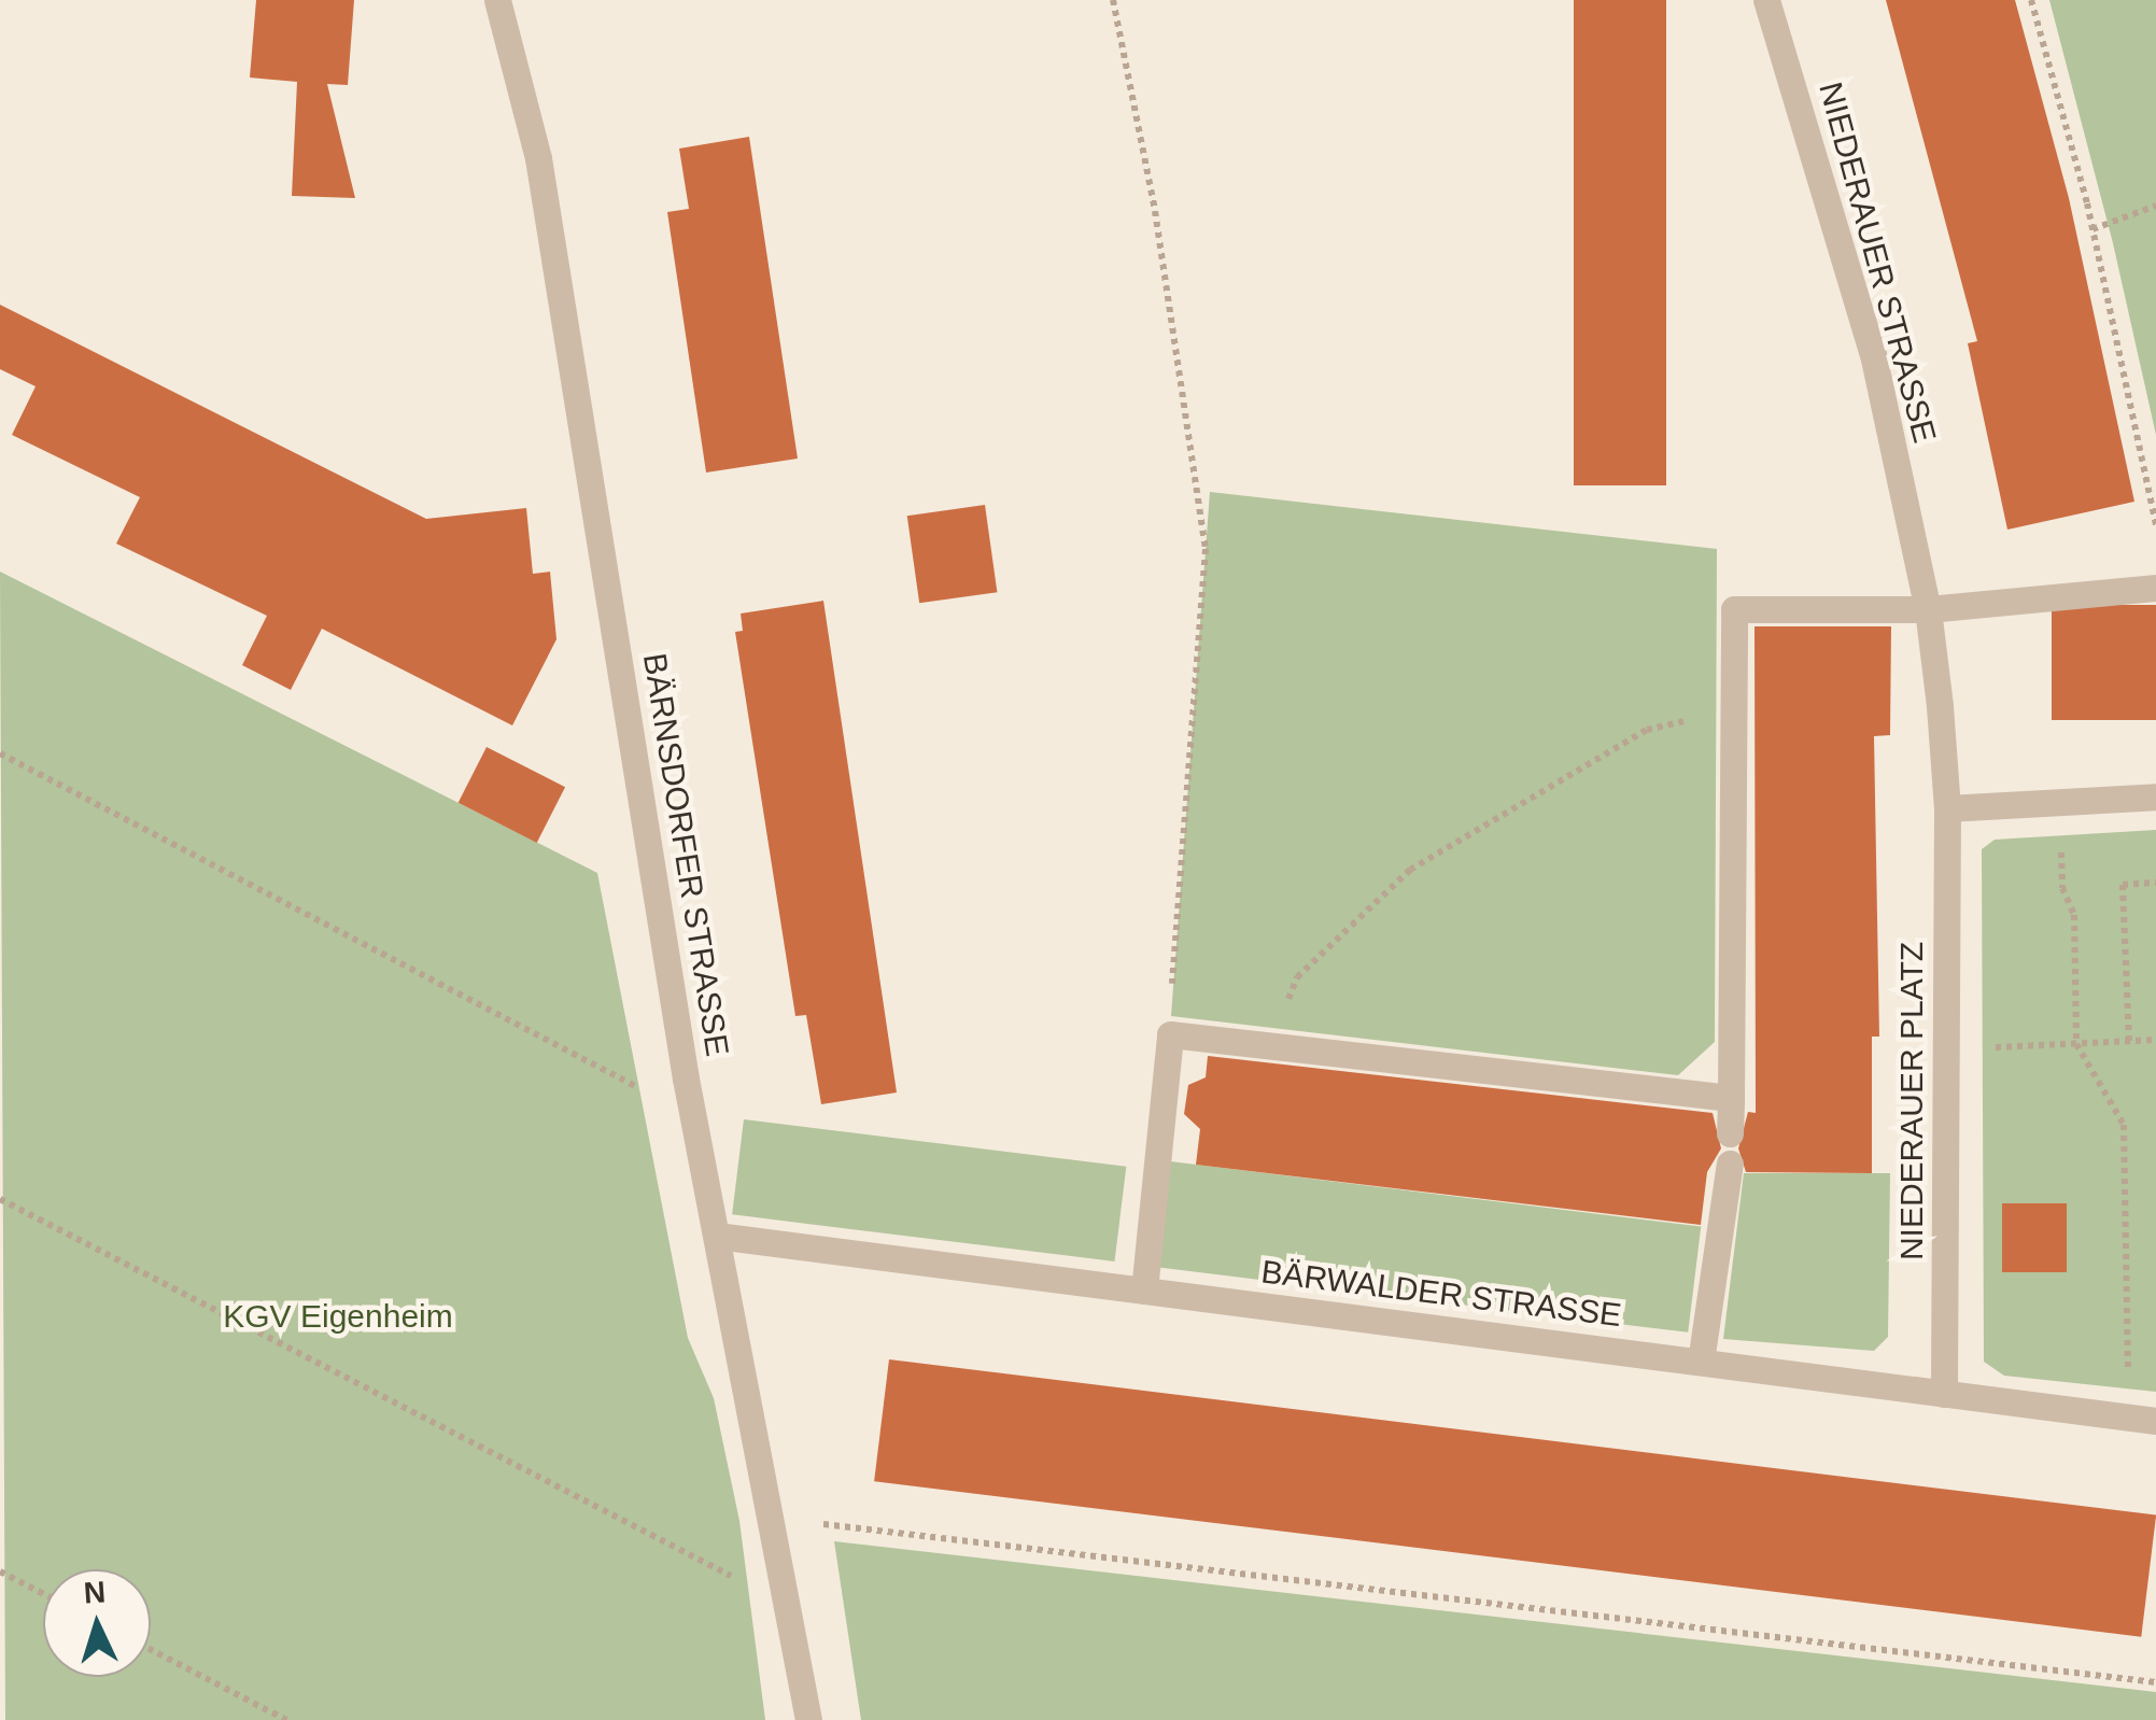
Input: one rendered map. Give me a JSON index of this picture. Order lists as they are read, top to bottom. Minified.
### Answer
{"streets":{"street":["NIEDERAUER STRASSE","BÄRNSDORFER STRASSE","NIEDERAUER PLATZ","BÄRWALDER STRASSE"]},"crossings":[["NIEDERAUER STRASSE","NIEDERAUER PLATZ"],["BÄRNSDORFER STRASSE","BÄRWALDER STRASSE"],["NIEDERAUER PLATZ","BÄRWALDER STRASSE"]],"parks":["KGV Eigenheim"],"north":"top"}
